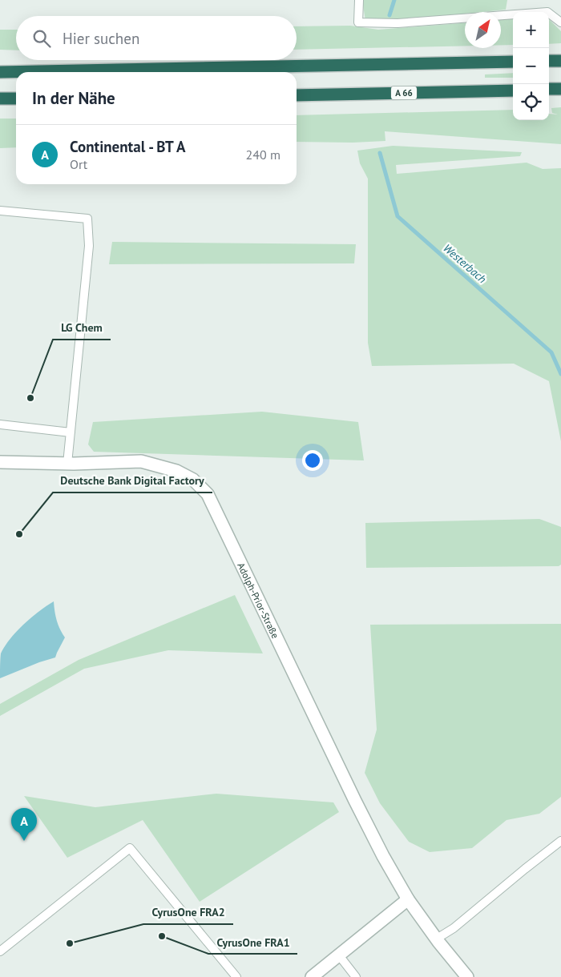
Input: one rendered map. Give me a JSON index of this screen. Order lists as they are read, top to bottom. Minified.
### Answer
{"streets":{"highway":["A 66"],"street":["Adolph-Prior-Straße"]},"water":["Westerbach"],"places":["LG Chem","Deutsche Bank Digital Factory","CyrusOne FRA1","CyrusOne FRA2"],"north":"top right","page":{"map_buttons":["+","−"],"search":"Hier suchen","heading":"In der Nähe","list":[{"mark":"A","name":"Continental - BT A","note":"Ort","value":"240 m"}],"pins":"A"}}
